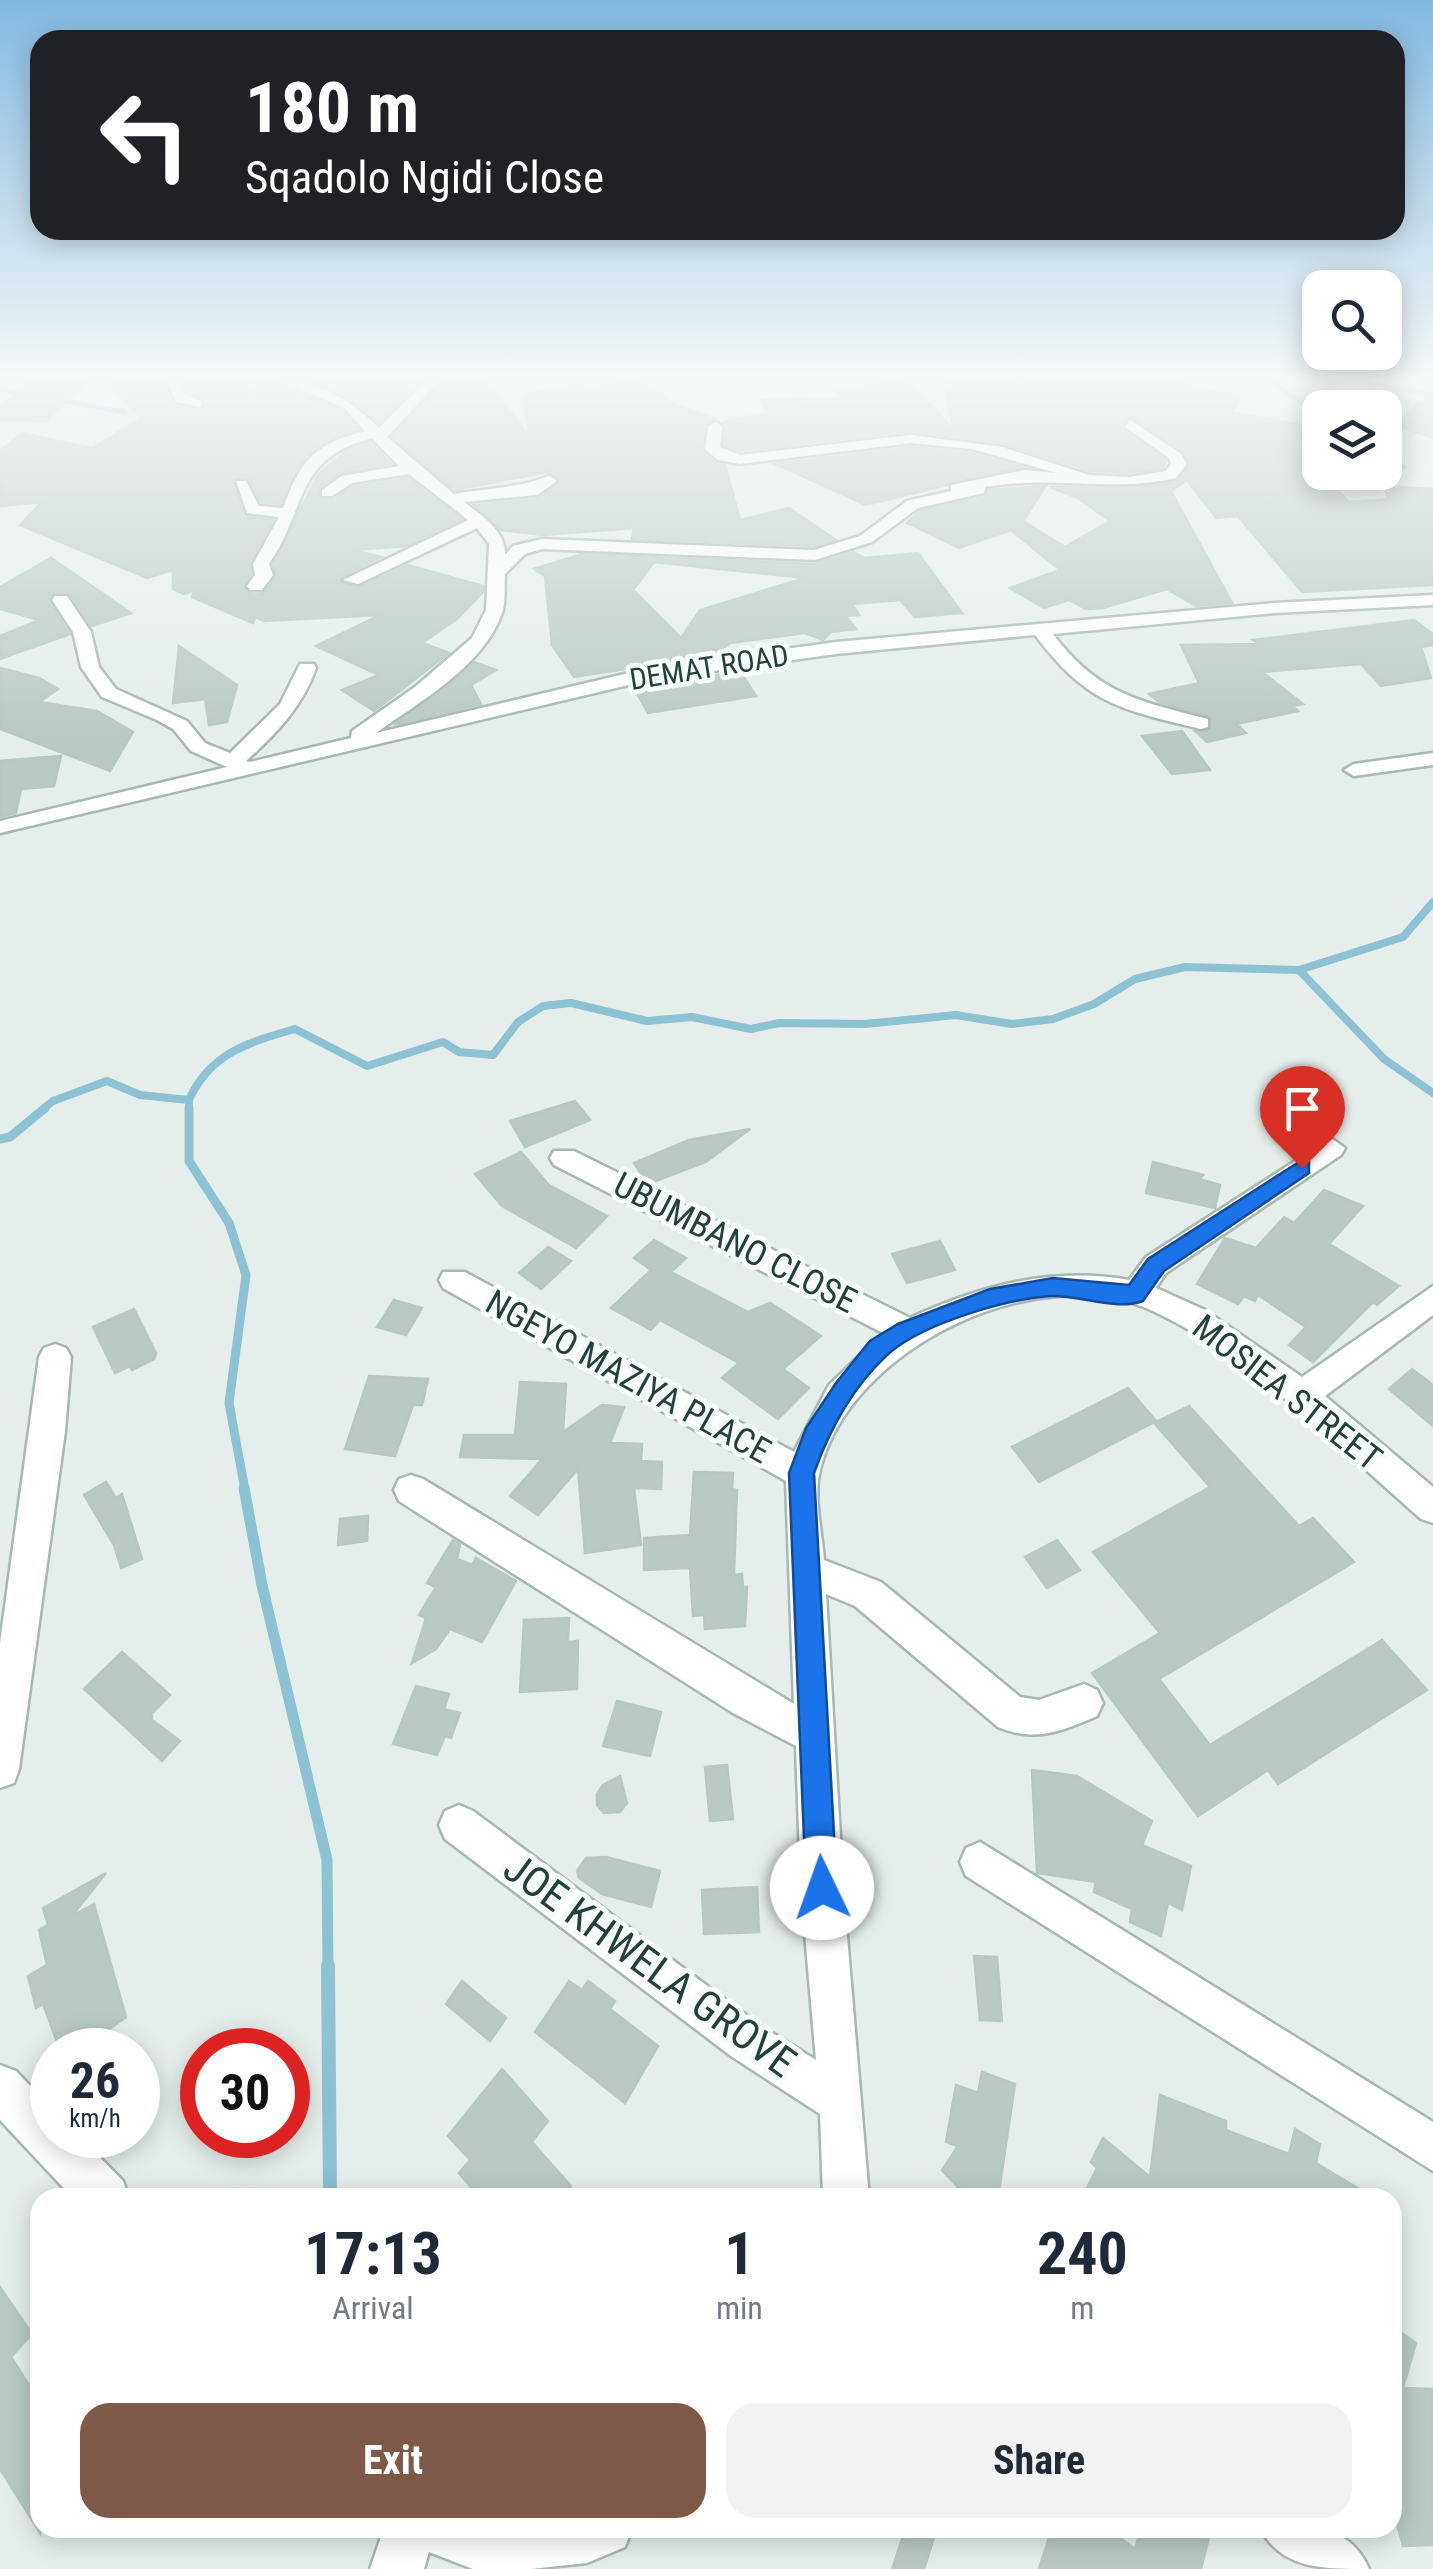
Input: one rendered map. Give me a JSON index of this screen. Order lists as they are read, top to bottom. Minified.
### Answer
{"streets":{"street":["DEMAT ROAD","UBUMBANO CLOSE","NGEYO MAZIYA PLACE","MOSIEA STREET","JOE KHWELA GROVE"]},"crossings":[["UBUMBANO CLOSE","MOSIEA STREET"],["NGEYO MAZIYA PLACE","MOSIEA STREET"],["MOSIEA STREET","JOE KHWELA GROVE"]],"page":{"turn":["180 m","Sqadolo Ngidi Close"],"speed":"26 km/h","limit":"30","eta":["17:13","Arrival","1","min","240","m"],"buttons":["Exit","Share"]}}
